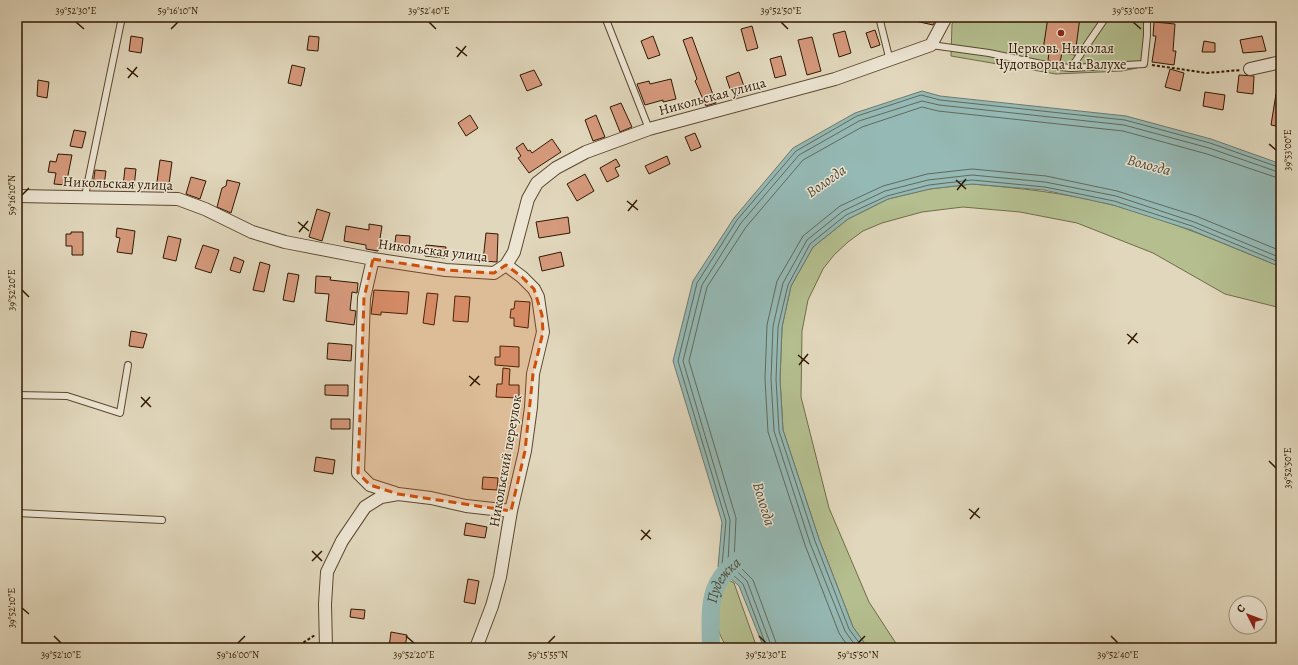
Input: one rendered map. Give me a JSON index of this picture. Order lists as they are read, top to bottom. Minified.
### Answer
{"streets":{"street":["Никольская улица","Никольский переулок"]},"crossings":[["Никольская улица","Никольский переулок"]],"water":["Вологда","Пудежка"],"places":["Церковь Николая Чудотворца на Валухе"],"north":"top left","coordinates":["39°52'30\"E","59°16'10\"N","39°52'40\"E","39°52'50\"E","39°53'00\"E","39°52'20\"E","39°52'10\"E","59°16'00\"N","59°15'55\"N","59°15'50\"N"]}
